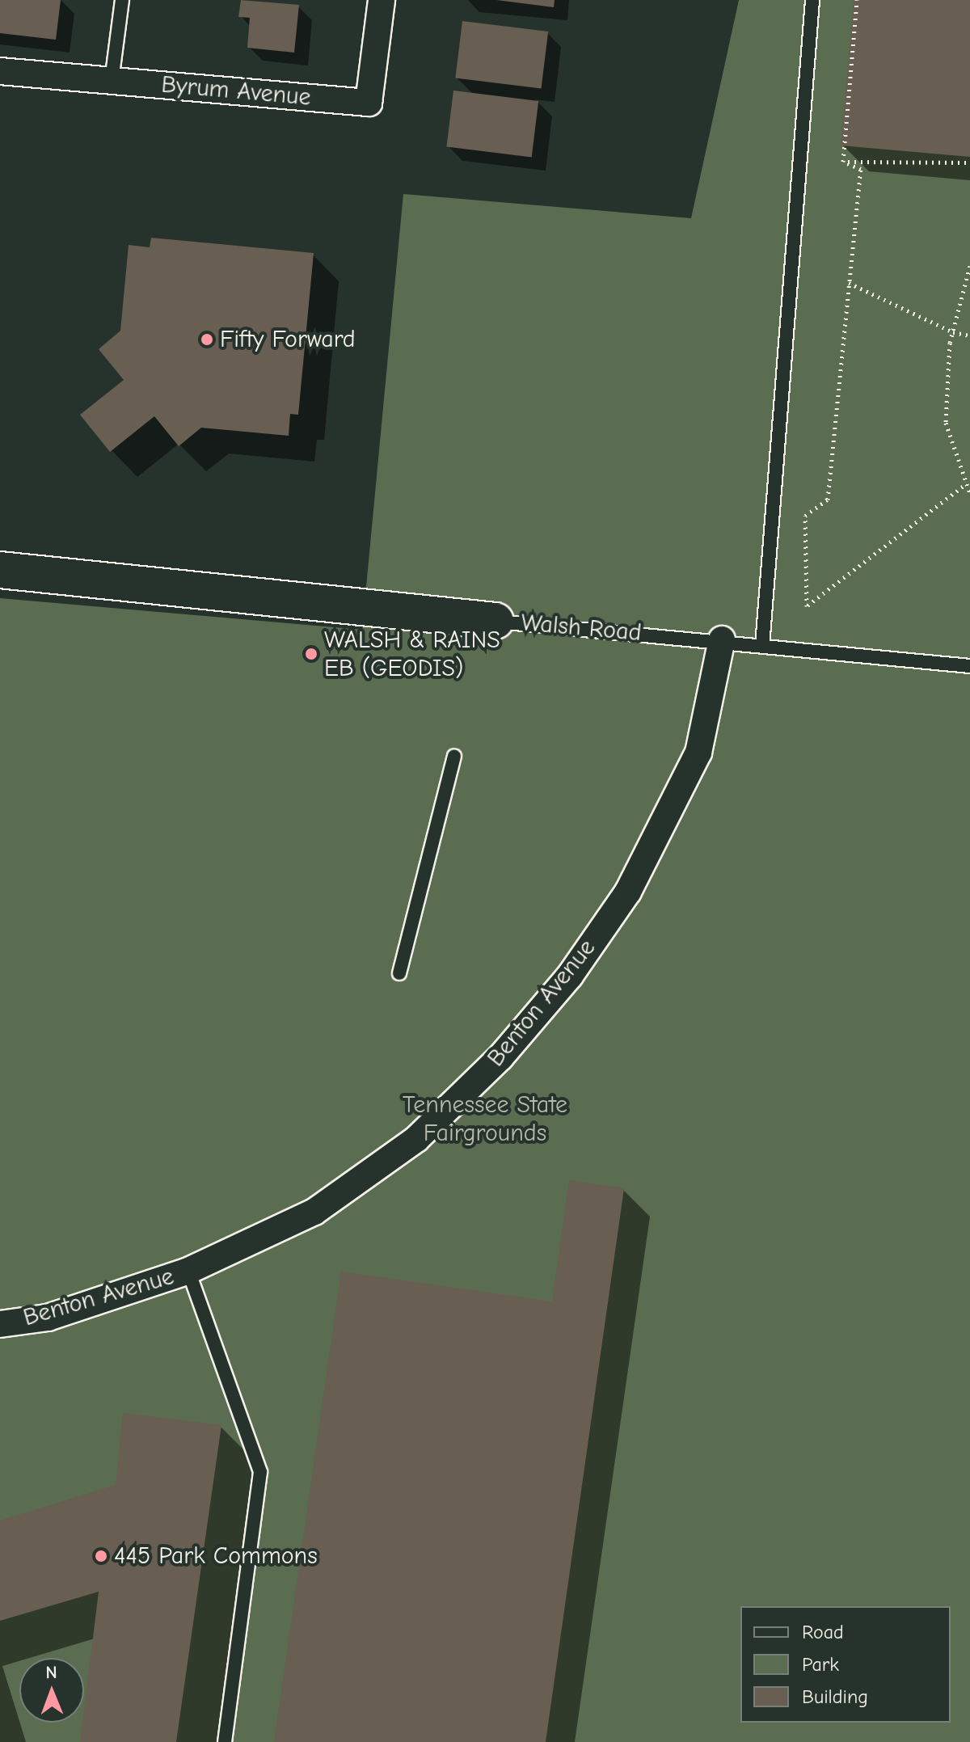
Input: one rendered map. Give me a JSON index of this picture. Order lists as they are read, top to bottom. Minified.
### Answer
{"streets":{"main road":["Walsh Road"],"street":["Byrum Avenue","Benton Avenue"]},"crossings":[["Walsh Road","Benton Avenue"]],"parks":["Tennessee State Fairgrounds"],"places":["Fifty Forward","WALSH & RAINS EB (GEODIS)","445 Park Commons"],"legend":["Road","Park","Building"],"north":"top"}
